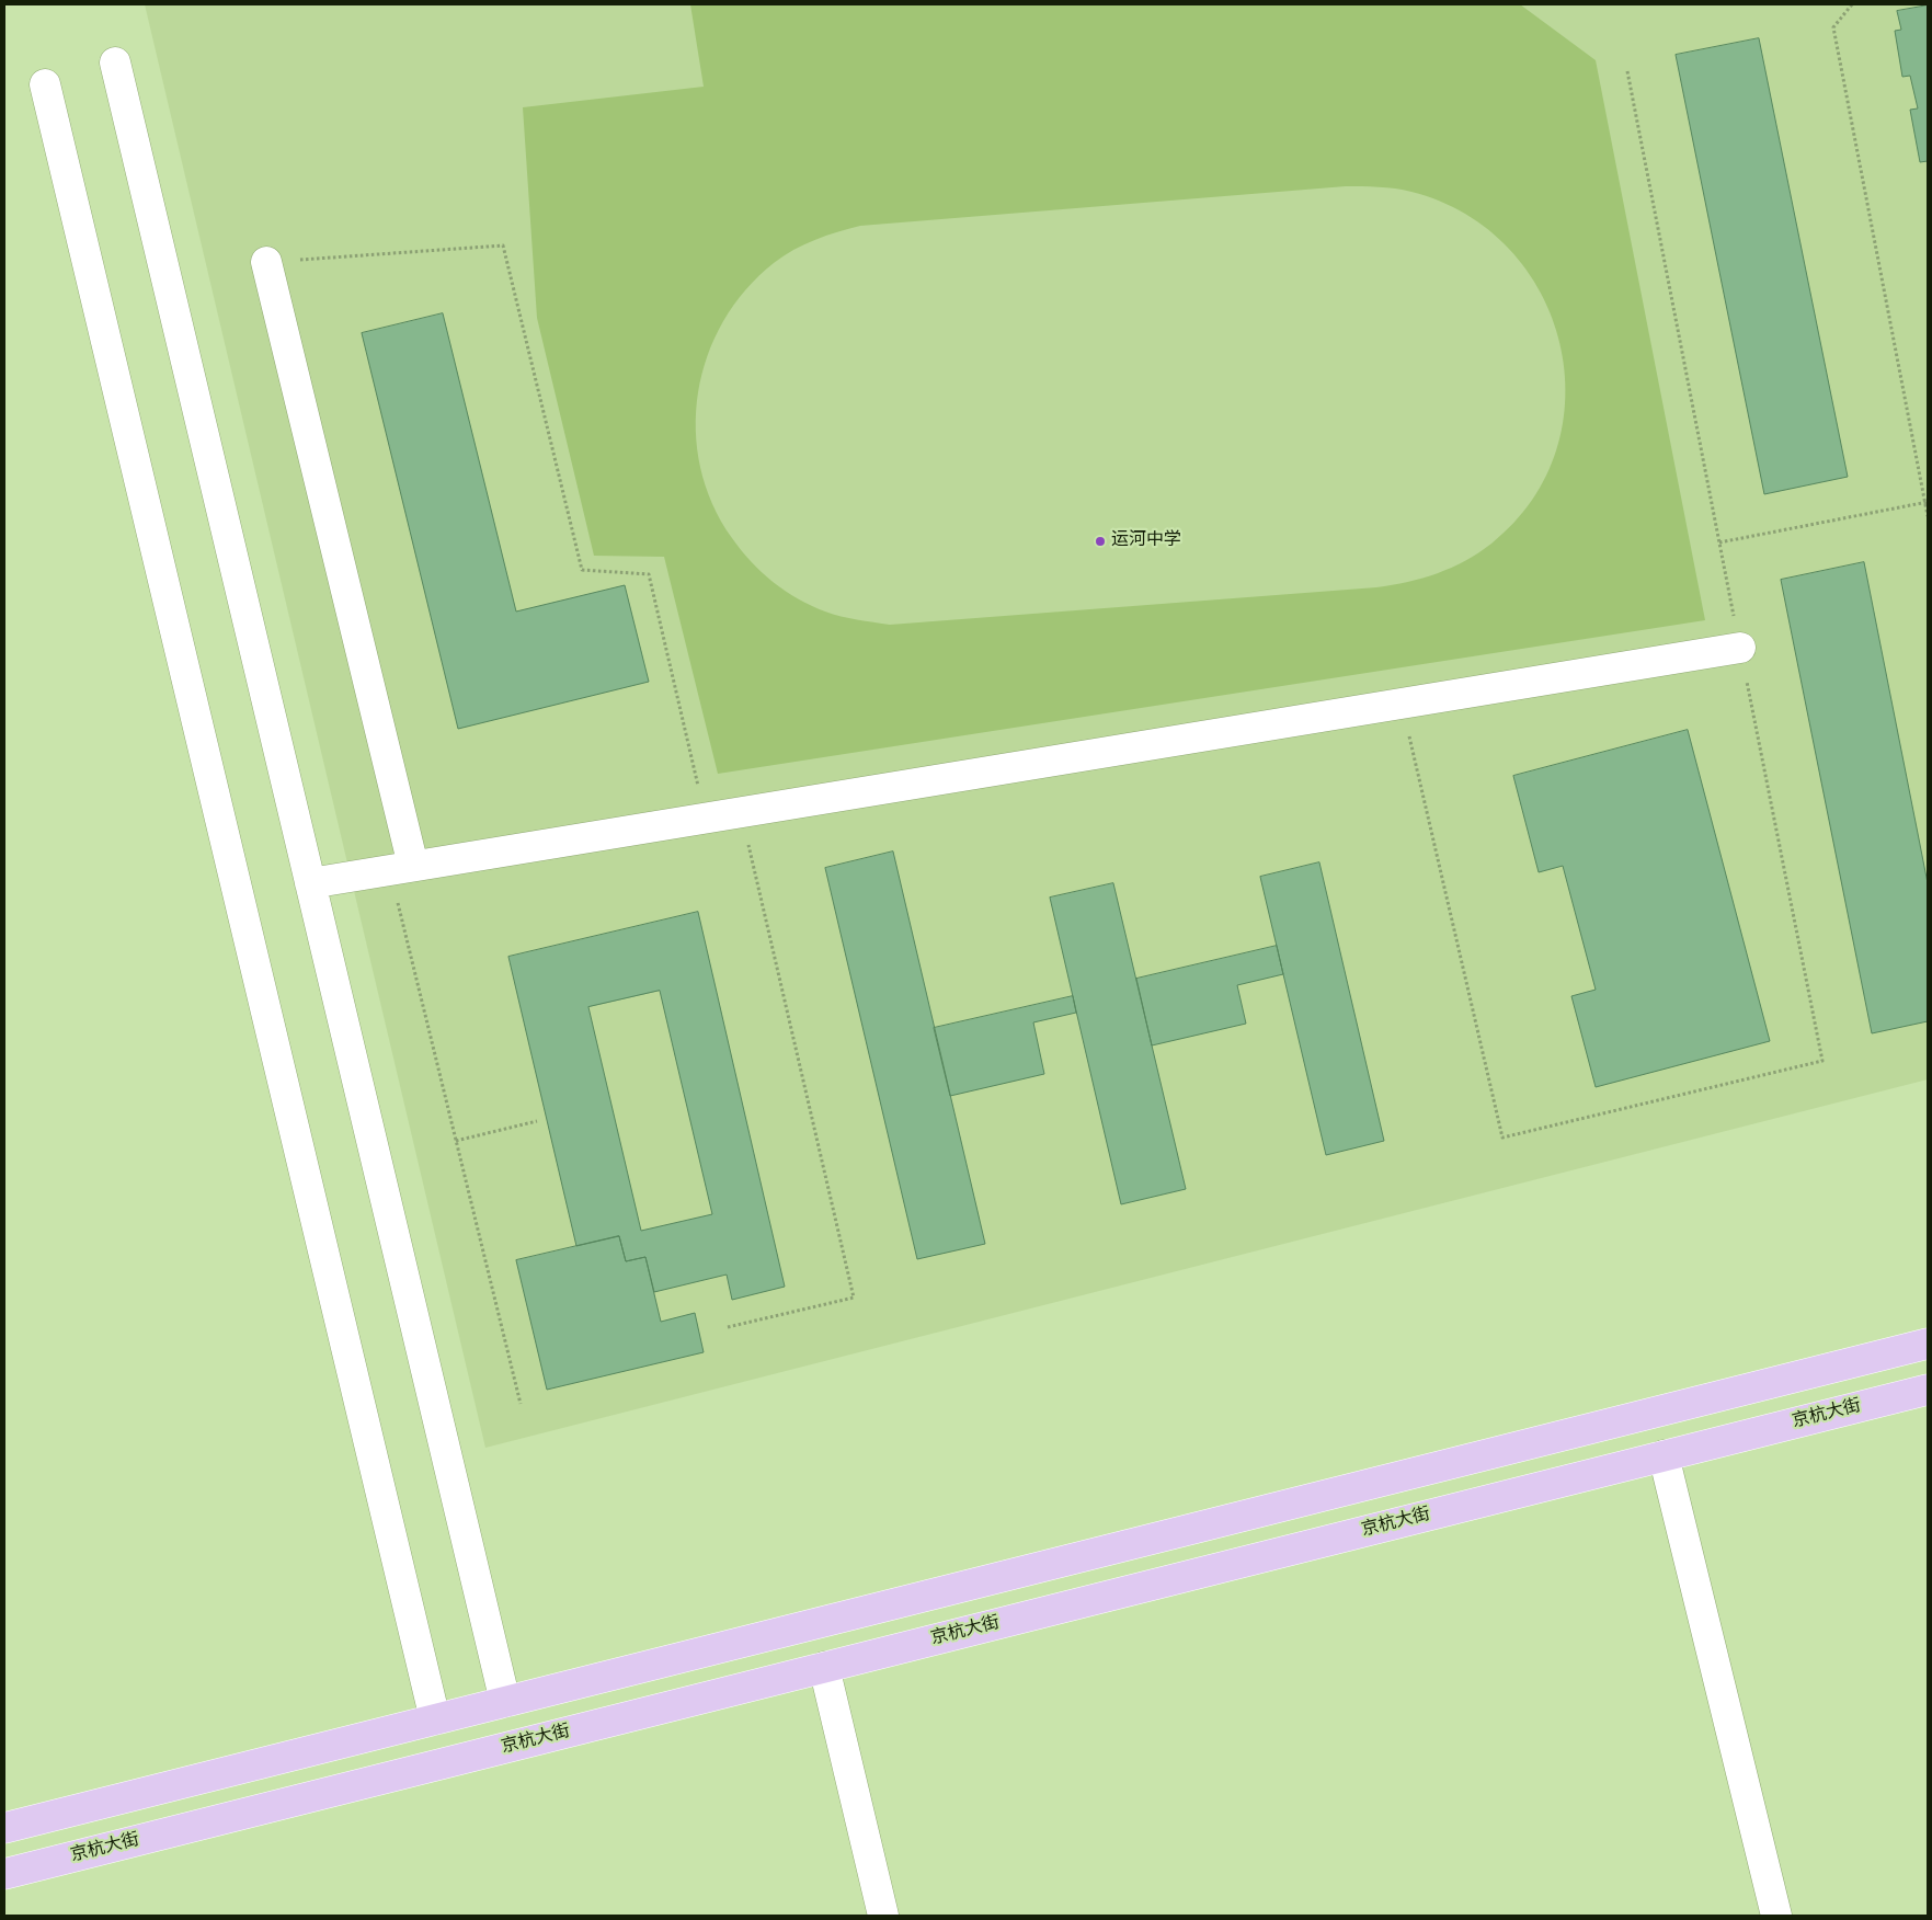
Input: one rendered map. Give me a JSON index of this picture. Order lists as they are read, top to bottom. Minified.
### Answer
{"streets":{"main road":["京杭大街"]},"places":["运河中学"]}
